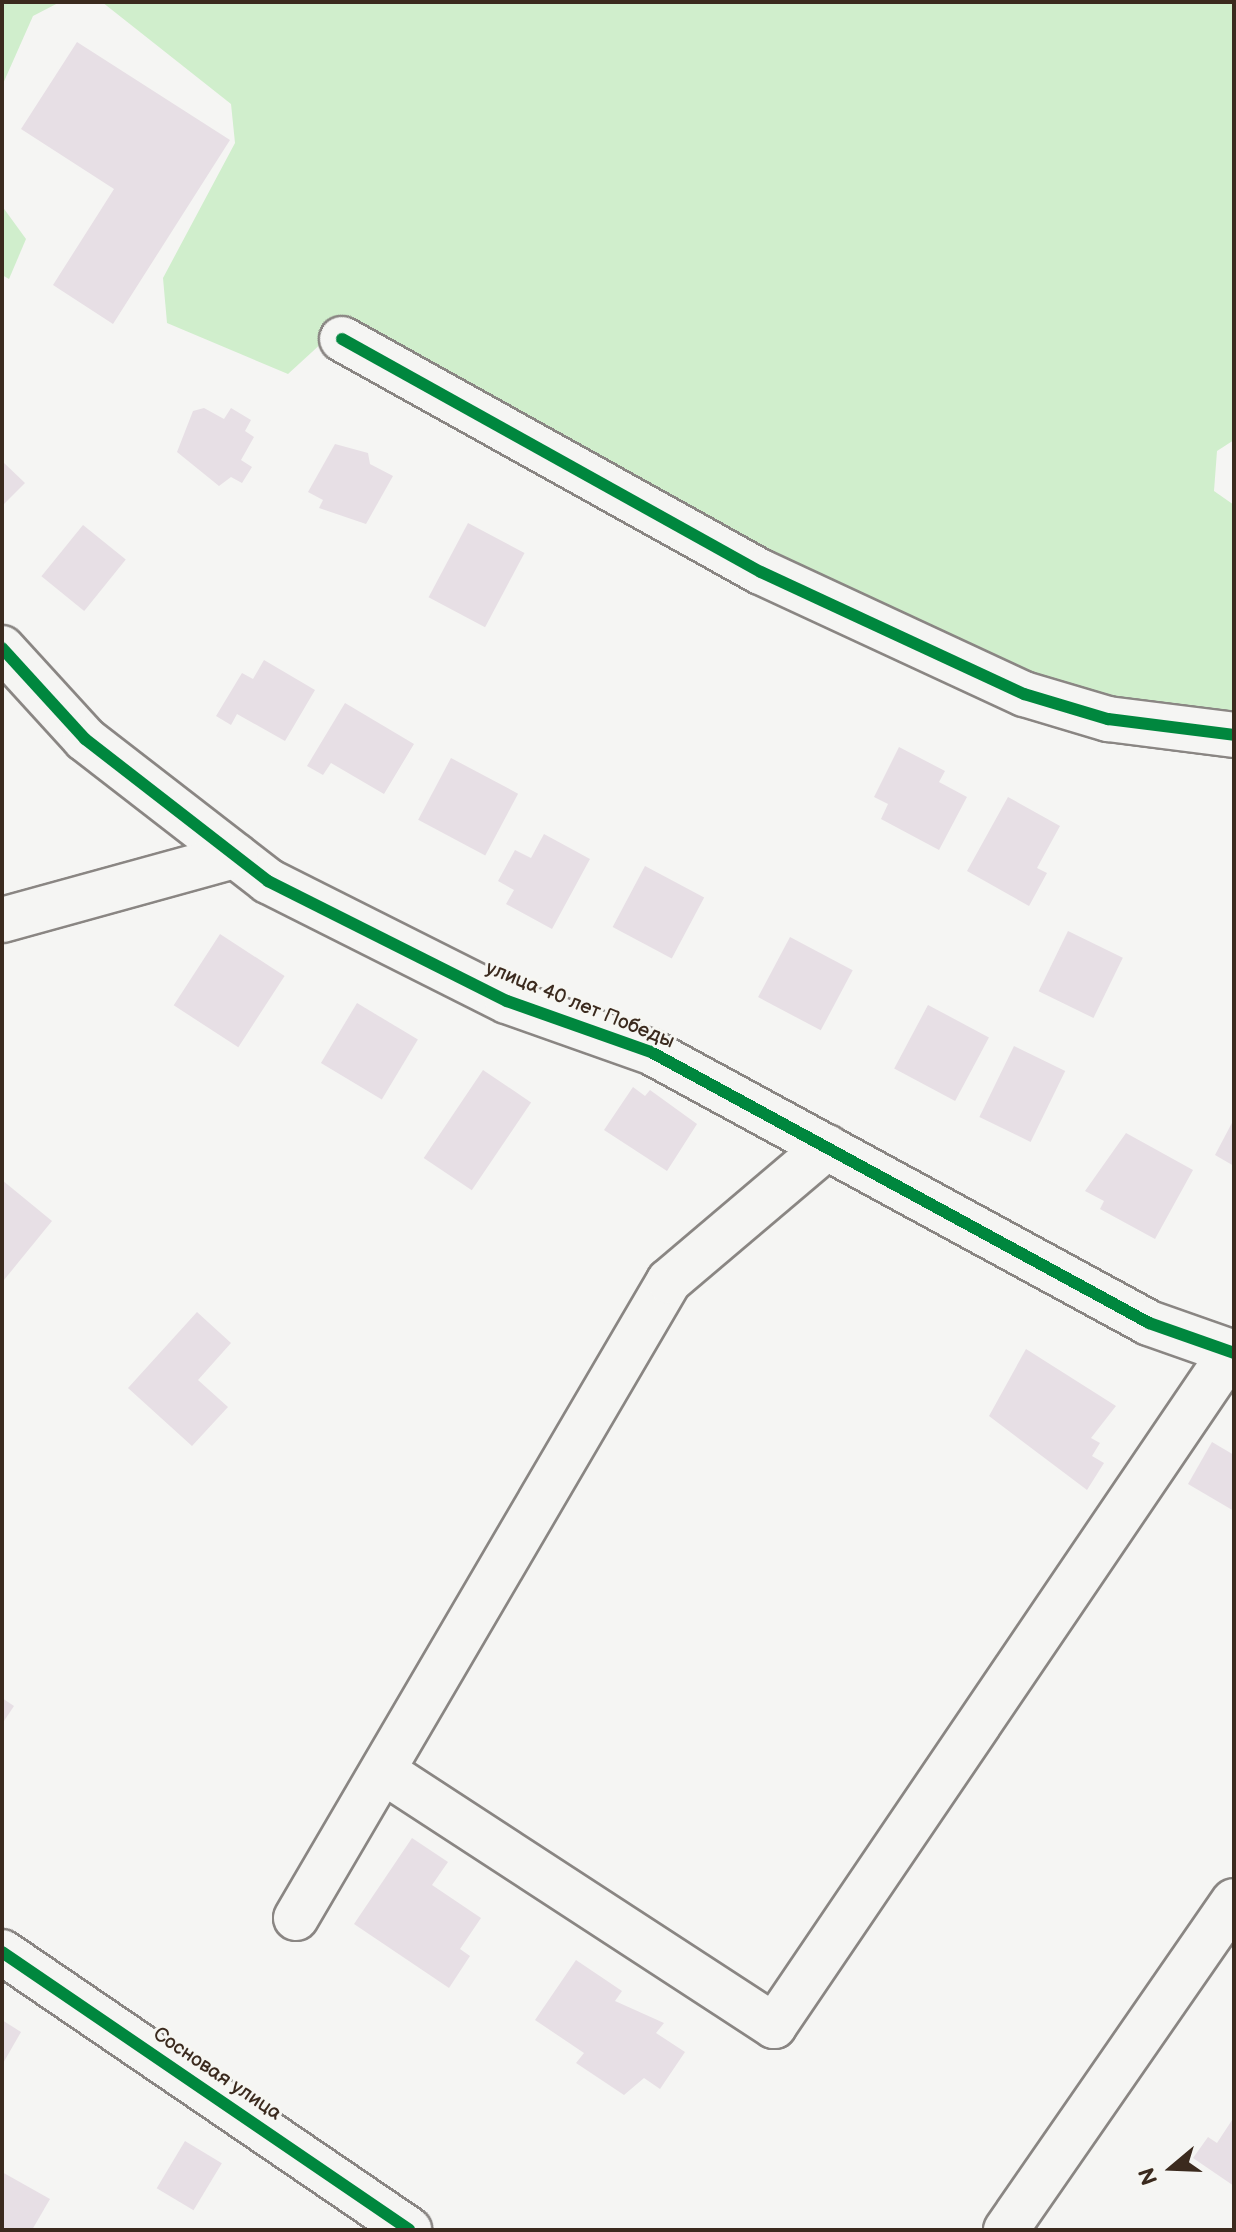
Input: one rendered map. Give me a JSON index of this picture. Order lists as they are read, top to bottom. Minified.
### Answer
{"streets":{"street":["улица 40 лет Победы","Сосновая улица"]},"north":"left"}
